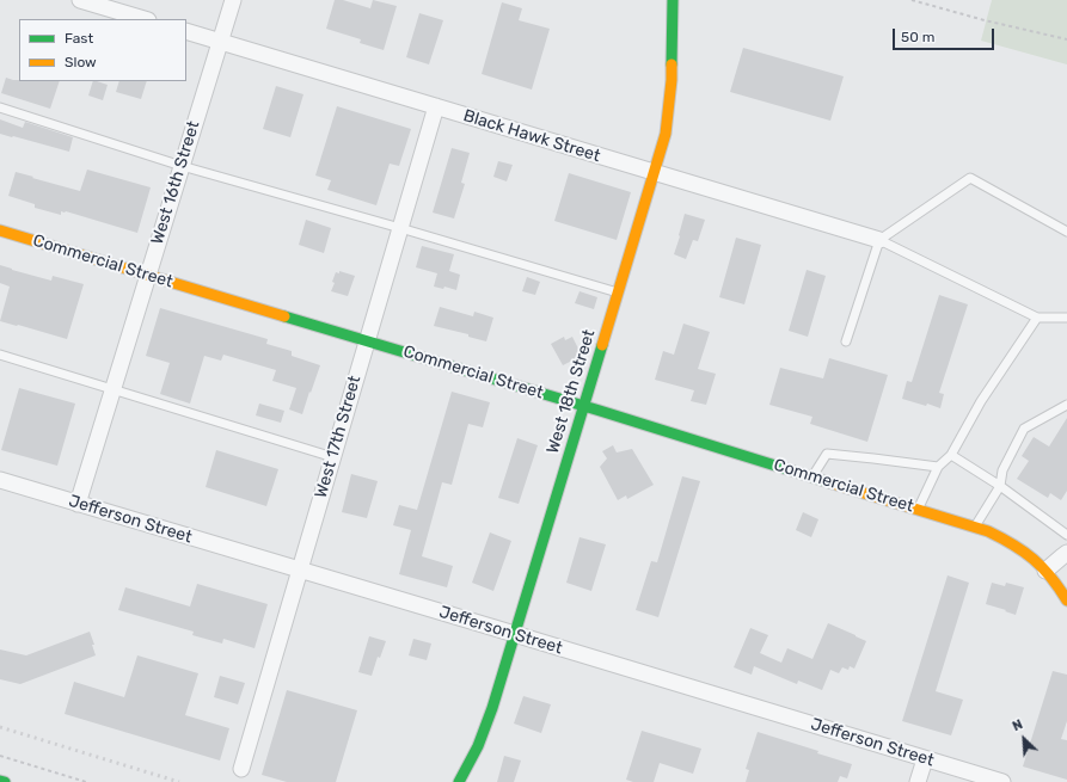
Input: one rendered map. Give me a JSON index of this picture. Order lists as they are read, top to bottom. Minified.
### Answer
{"streets":{"main road":["Commercial Street","West 18th Street"],"street":["Black Hawk Street","West 16th Street","West 17th Street","Jefferson Street"]},"crossings":[["Black Hawk Street","West 16th Street"],["Black Hawk Street","West 18th Street"],["Black Hawk Street","West 17th Street"],["West 16th Street","Commercial Street"],["West 16th Street","Jefferson Street"],["Commercial Street","West 18th Street"],["Commercial Street","West 17th Street"],["West 18th Street","Jefferson Street"],["West 17th Street","Jefferson Street"]],"legend":["Fast","Slow"],"scale_bar":"50 m","north":"top left"}
